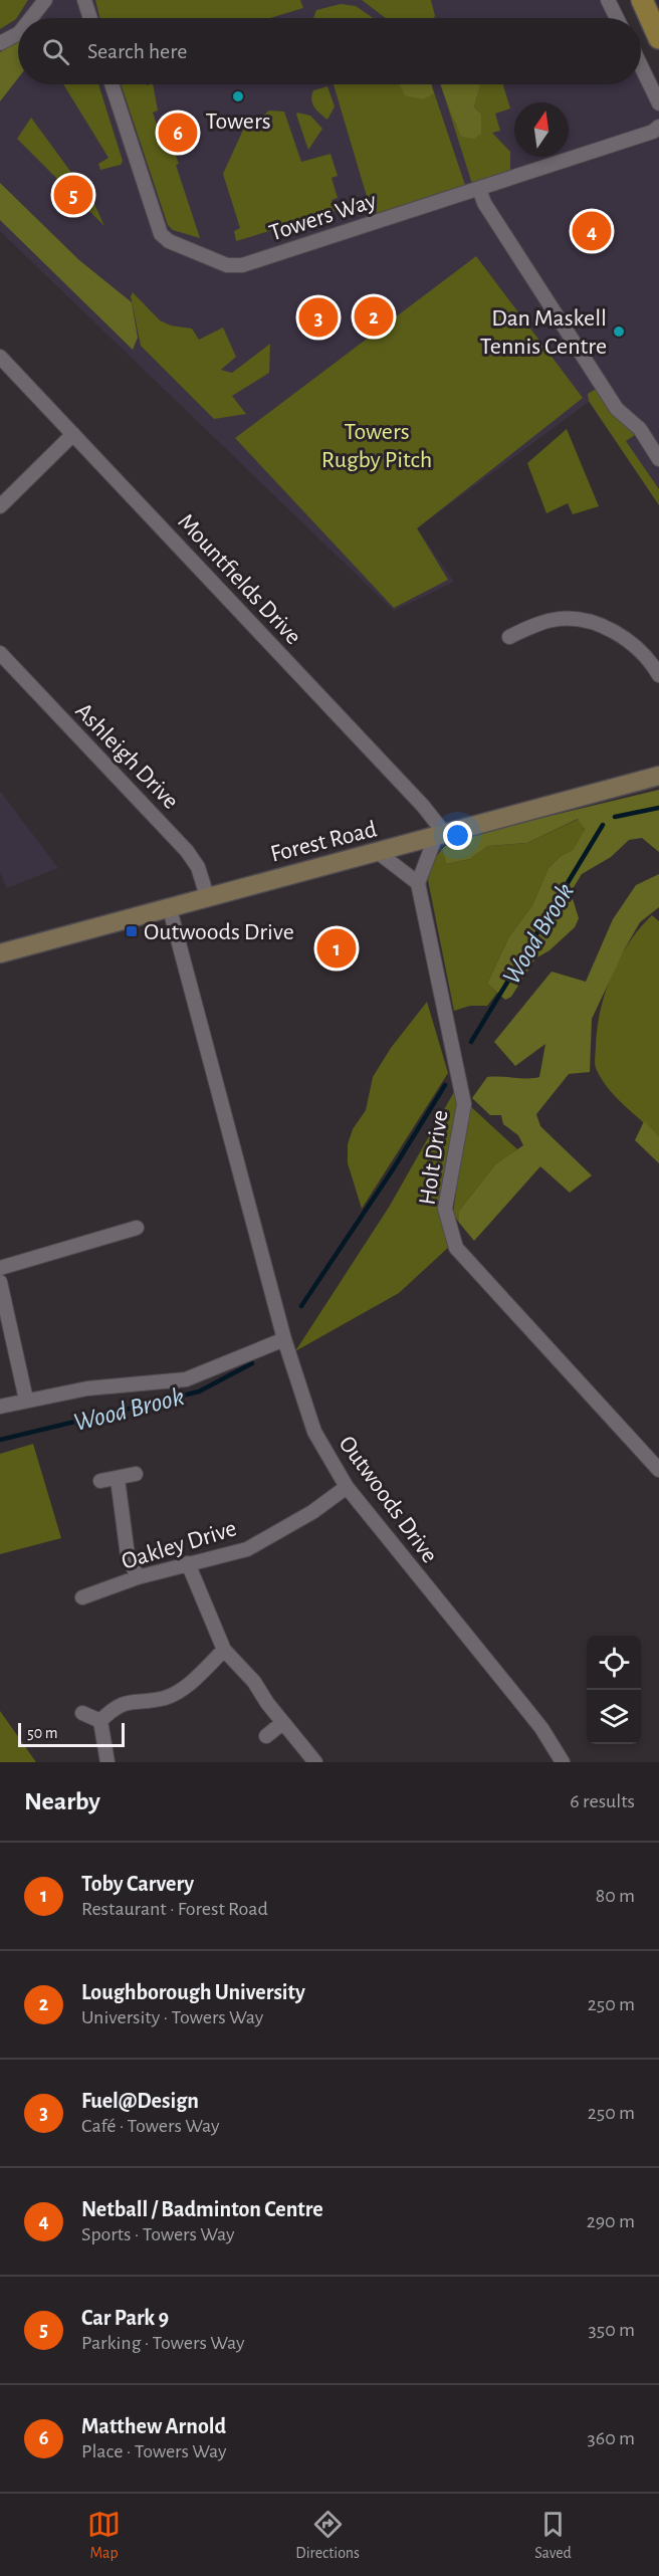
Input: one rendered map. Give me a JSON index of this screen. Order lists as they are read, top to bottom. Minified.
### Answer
{"streets":{"street":["Towers Way","Mountfields Drive","Ashleigh Drive","Forest Road","Holt Drive","Outwoods Drive","Oakley Drive"]},"crossings":[["Mountfields Drive","Forest Road"],["Ashleigh Drive","Forest Road"],["Forest Road","Outwoods Drive"],["Outwoods Drive","Oakley Drive"]],"water":["Wood Brook"],"parks":["Towers Rugby Pitch"],"places":{"other":["Towers","Dan Maskell Tennis Centre"],"transit":["Outwoods Drive"]},"scale_bar":"50 m","north":"top","page":{"search":"Search here","pins":["6","5","4","2","3","1"],"scale":"50 m","heading":["Nearby","6 results"],"list":[{"mark":"1","name":"Toby Carvery","note":"Restaurant · Forest Road","value":"80 m"},{"mark":"2","name":"Loughborough University","note":"University · Towers Way","value":"250 m"},{"mark":"3","name":"Fuel@Design","note":"Café · Towers Way","value":"250 m"},{"mark":"4","name":"Netball / Badminton Centre","note":"Sports · Towers Way","value":"290 m"},{"mark":"5","name":"Car Park 9","note":"Parking · Towers Way","value":"350 m"},{"mark":"6","name":"Matthew Arnold","note":"Place · Towers Way","value":"360 m"}],"nav":["Map","Directions","Saved"]}}
